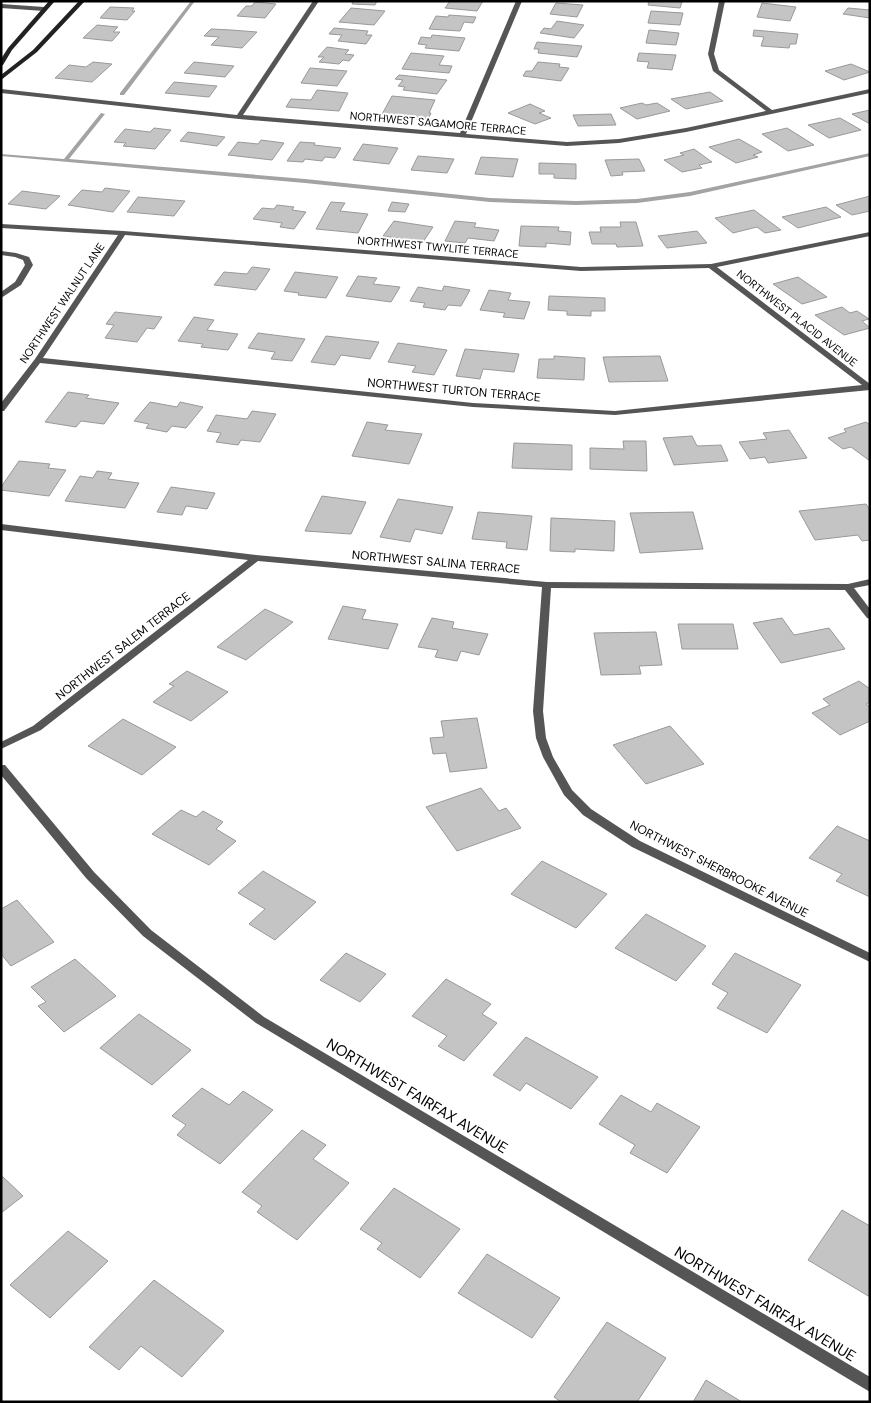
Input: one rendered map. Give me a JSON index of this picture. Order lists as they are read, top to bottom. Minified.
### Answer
{"streets":{"street":["NORTHWEST SAGAMORE TERRACE","NORTHWEST TWYLITE TERRACE","NORTHWEST WALNUT LANE","NORTHWEST PLACID AVENUE","NORTHWEST TURTON TERRACE","NORTHWEST SALINA TERRACE","NORTHWEST SALEM TERRACE","NORTHWEST SHERBROOKE AVENUE","NORTHWEST FAIRFAX AVENUE"]},"crossings":[["NORTHWEST TWYLITE TERRACE","NORTHWEST WALNUT LANE"],["NORTHWEST TWYLITE TERRACE","NORTHWEST PLACID AVENUE"],["NORTHWEST WALNUT LANE","NORTHWEST TURTON TERRACE"],["NORTHWEST PLACID AVENUE","NORTHWEST TURTON TERRACE"],["NORTHWEST SALINA TERRACE","NORTHWEST SALEM TERRACE"],["NORTHWEST SALINA TERRACE","NORTHWEST SHERBROOKE AVENUE"]]}
